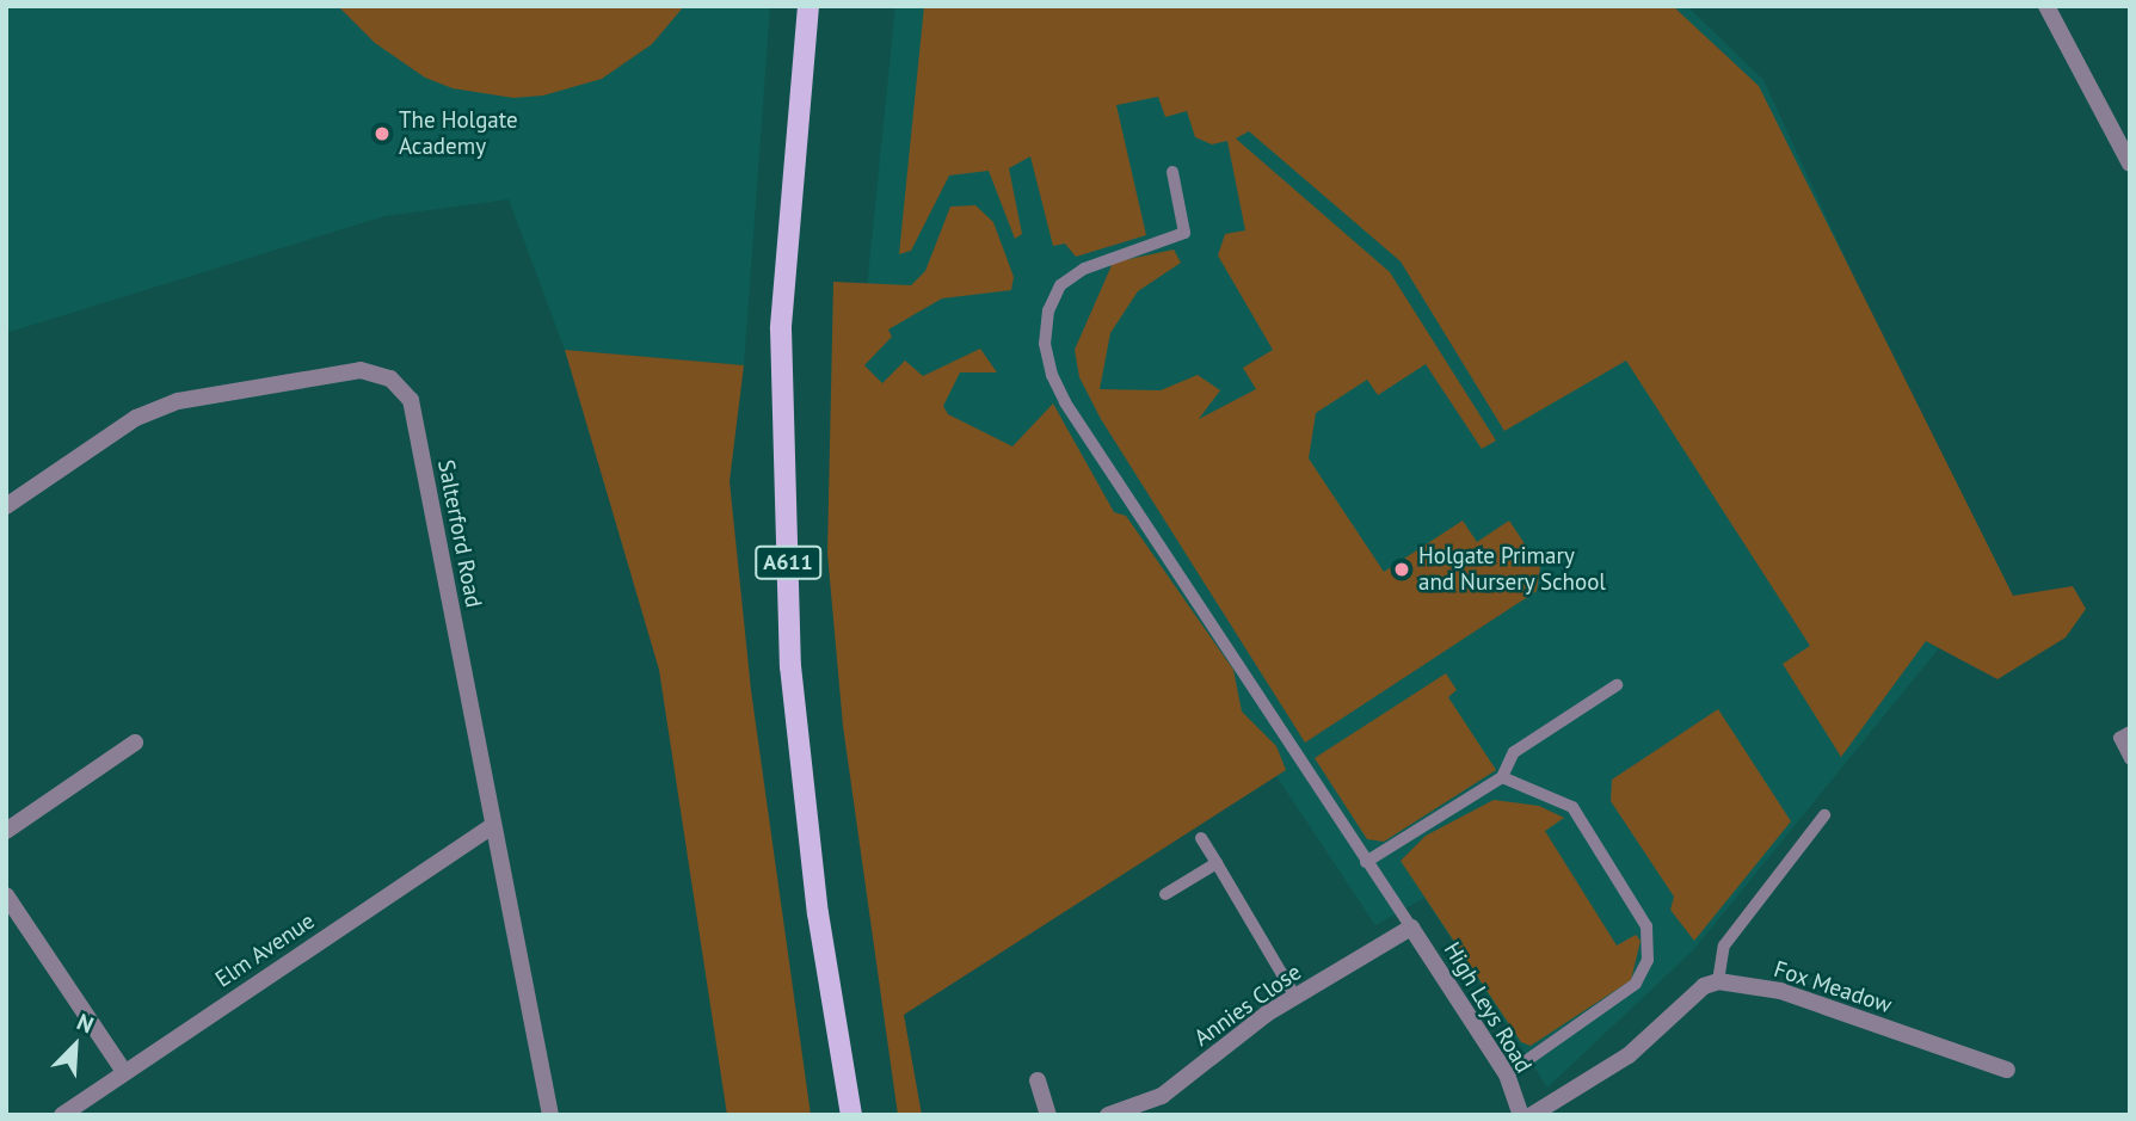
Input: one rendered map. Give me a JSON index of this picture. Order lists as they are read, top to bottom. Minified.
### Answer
{"streets":{"main road":["A611"],"street":["Salterford Road","Elm Avenue","Fox Meadow","Annies Close","High Leys Road"]},"crossings":[["Salterford Road","Elm Avenue"],["Annies Close","High Leys Road"]],"places":["The Holgate Academy","Holgate Primary and Nursery School"],"north":"top right"}
